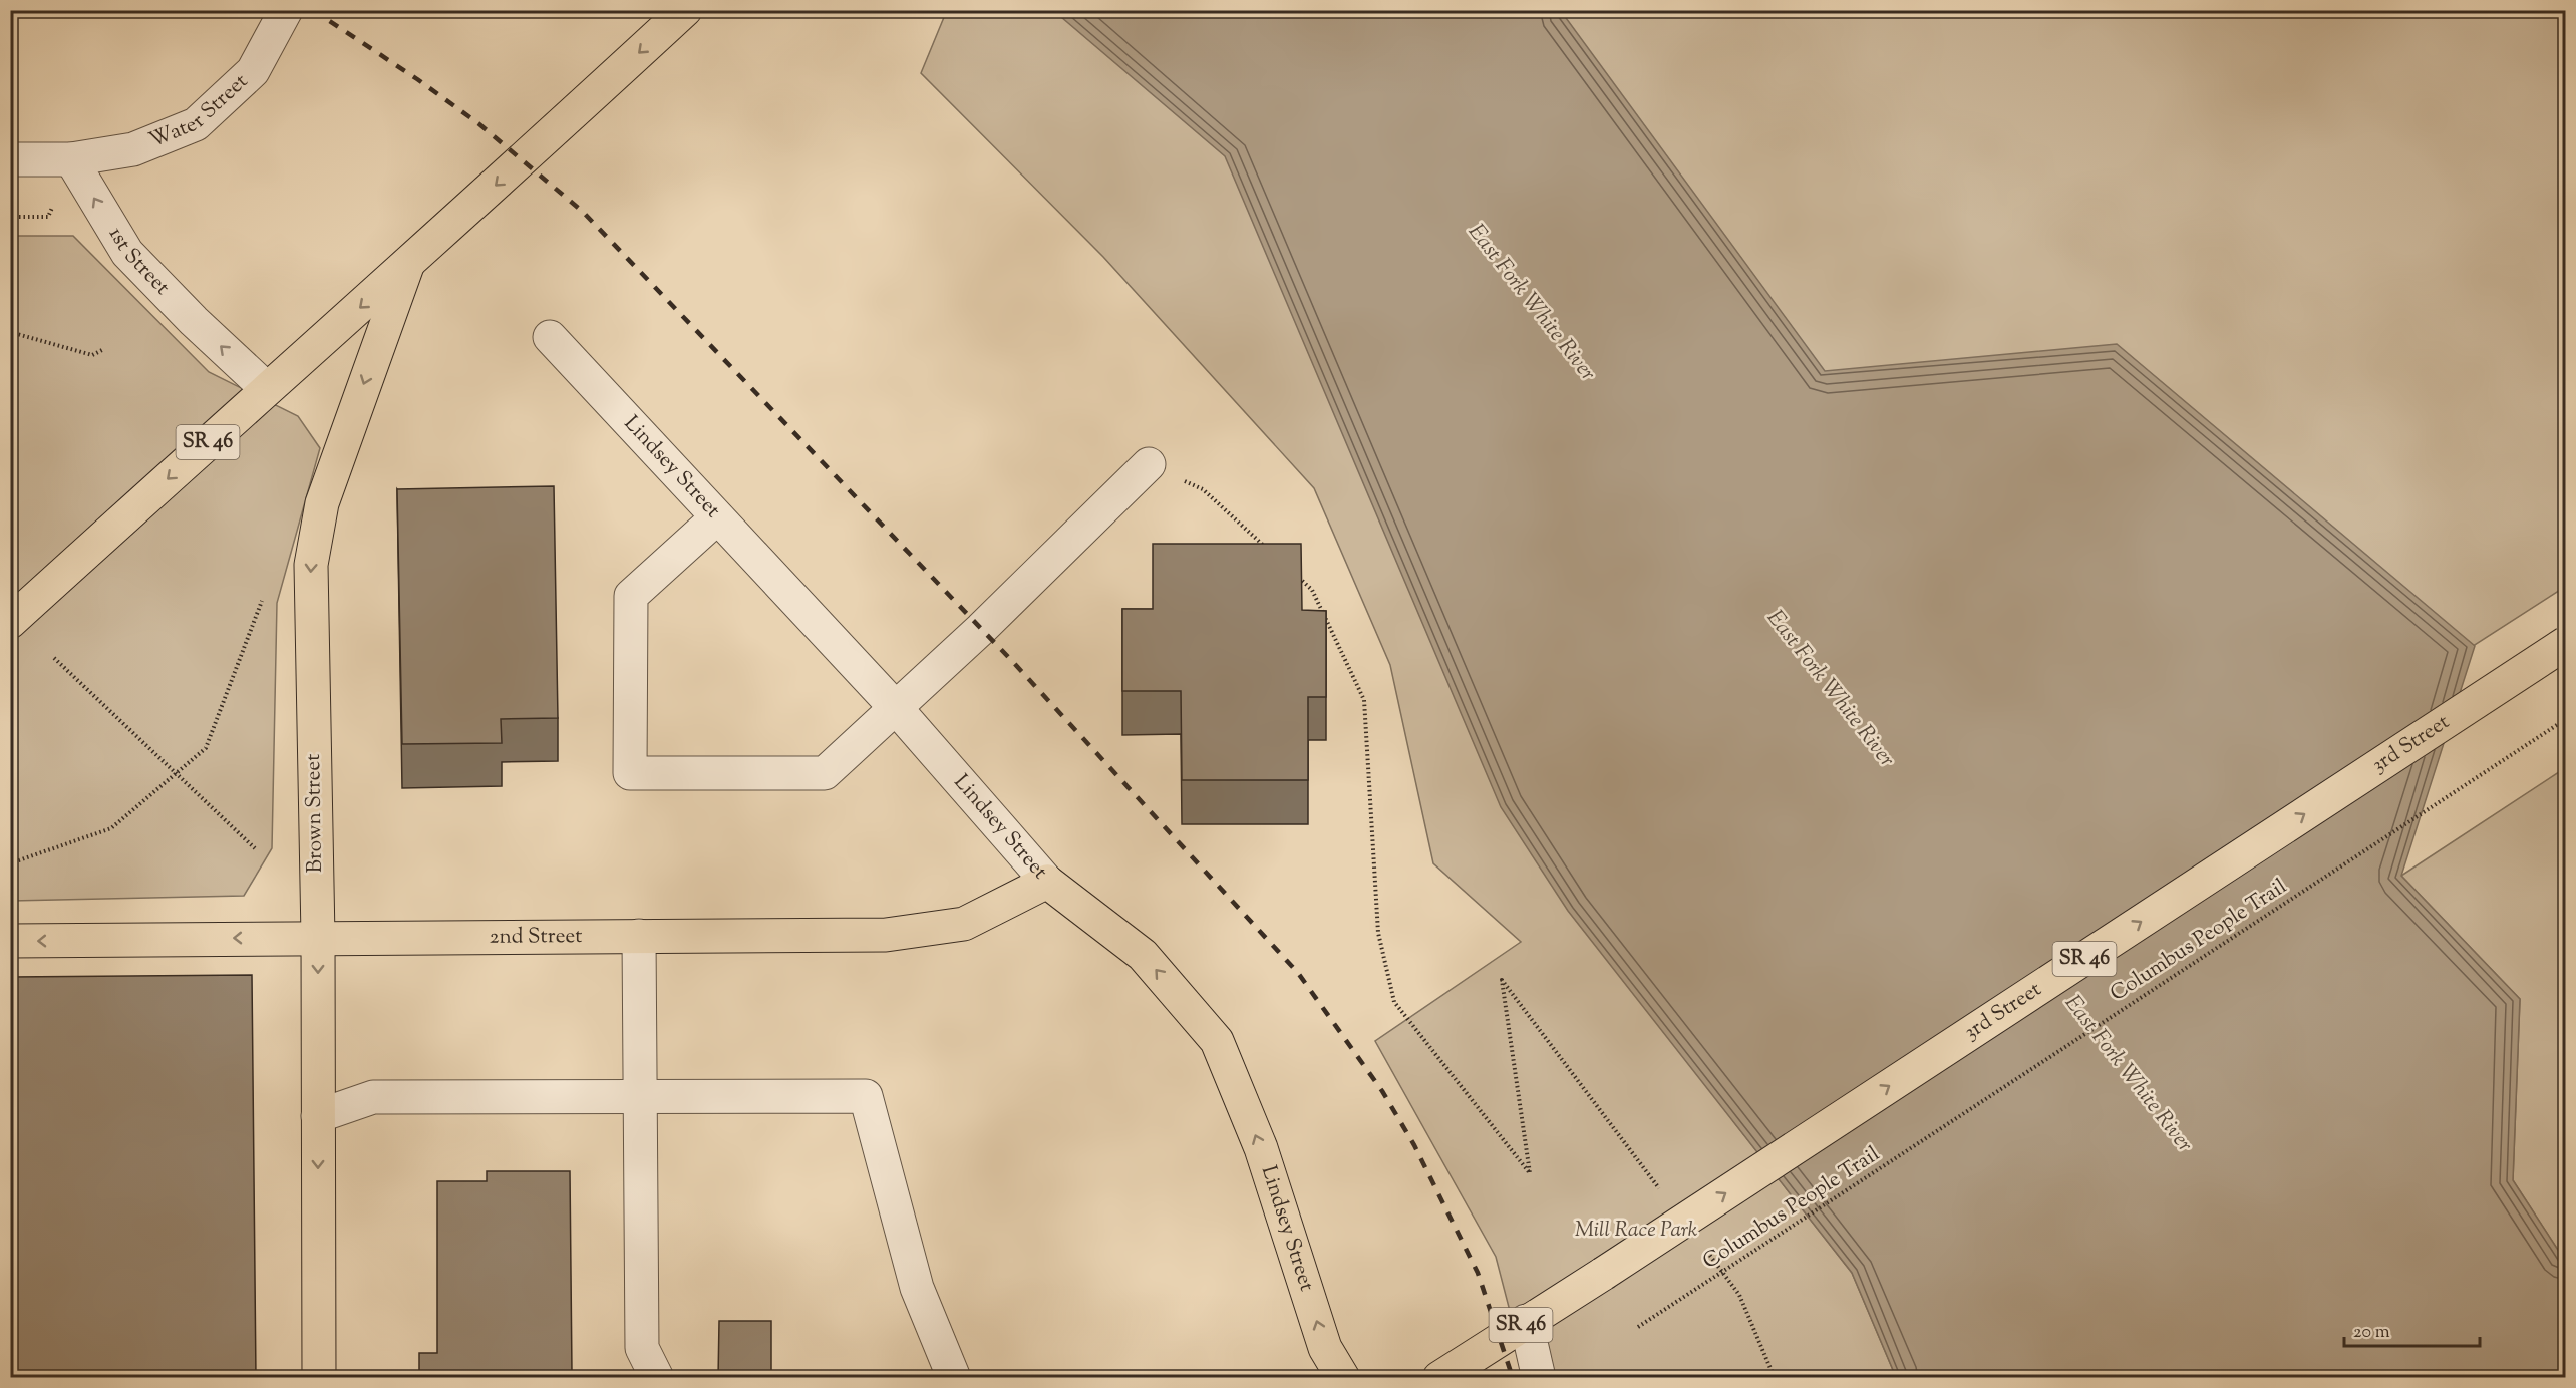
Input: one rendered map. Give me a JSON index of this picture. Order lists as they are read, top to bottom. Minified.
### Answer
{"streets":{"main road":["SR 46","Lindsey Street","3rd Street","Brown Street","2nd Street"],"street":["Water Street","1st Street"],"path":["Columbus People Trail"]},"crossings":[["Water Street","1st Street"],["1st Street","SR 46"],["SR 46","Brown Street"],["Lindsey Street","2nd Street"],["Brown Street","2nd Street"]],"one_way":["1st Street","Lindsey Street","3rd Street","Brown Street"],"water":["East Fork White River"],"parks":["Mill Race Park"],"scale_bar":"20 m"}
